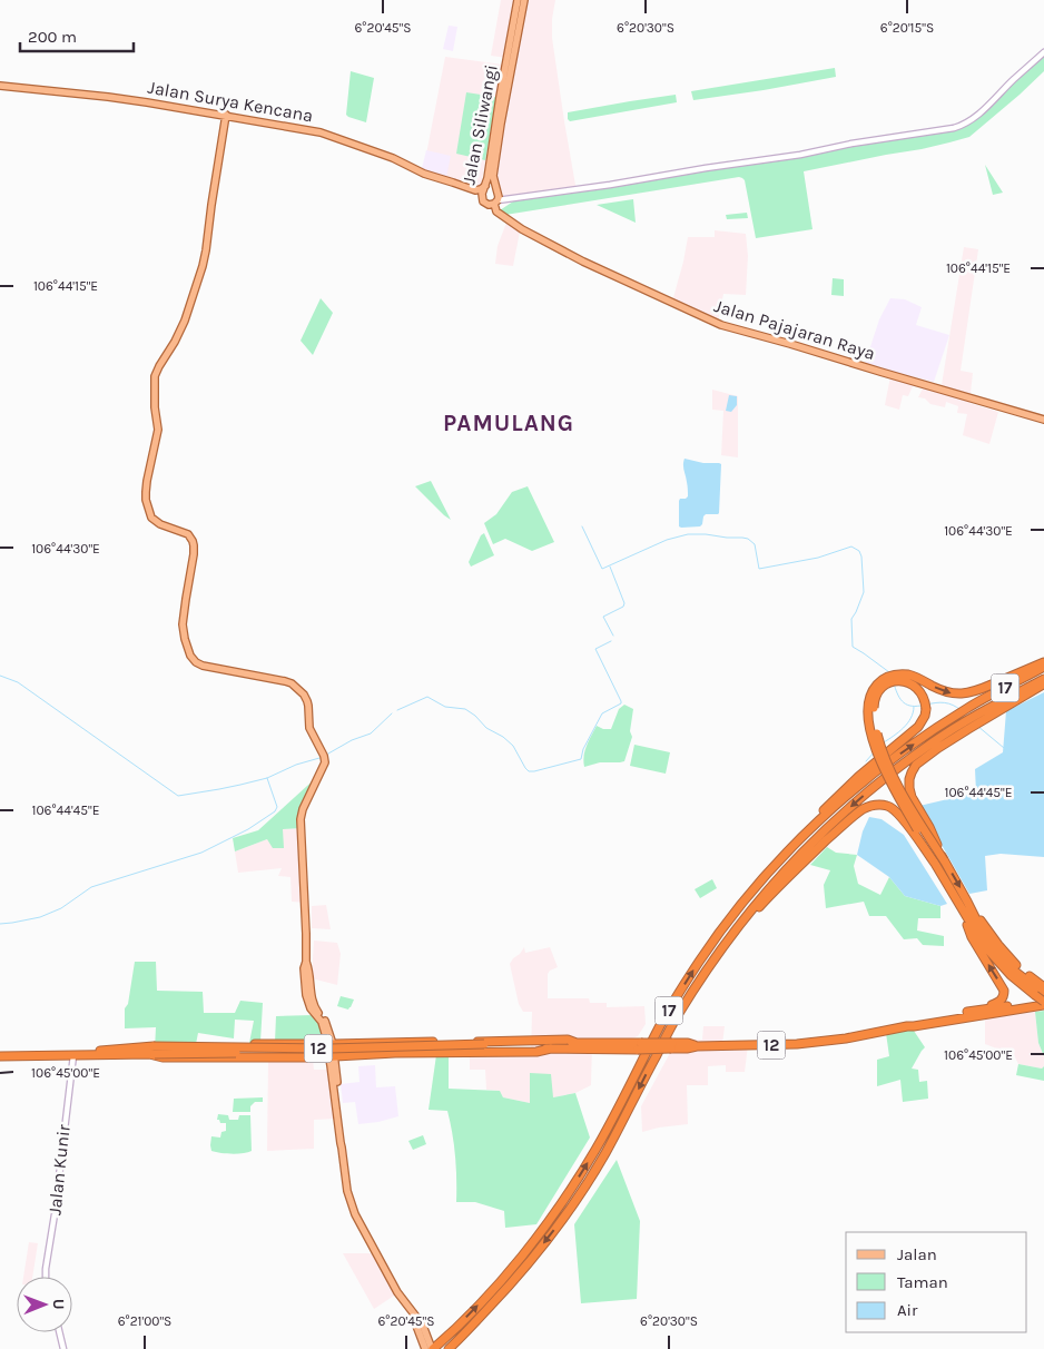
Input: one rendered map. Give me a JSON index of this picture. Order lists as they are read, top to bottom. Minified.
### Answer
{"streets":{"highway":["17","12"],"main road":["Jalan Surya Kencana","Jalan Siliwangi","Jalan Pajajaran Raya"],"street":["Jalan Kunir"]},"crossings":[["Jalan Surya Kencana","Jalan Siliwangi"],["Jalan Siliwangi","Jalan Pajajaran Raya"],["12","Jalan Kunir"]],"districts":["PAMULANG"],"legend":["Jalan","Taman","Air"],"scale_bar":"200 m","north":"right","coordinates":["6°20'45\"S","6°20'30\"S","6°20'15\"S","106°44'15\"E","106°44'30\"E","106°44'45\"E","106°45'00\"E","6°21'00\"S"]}
